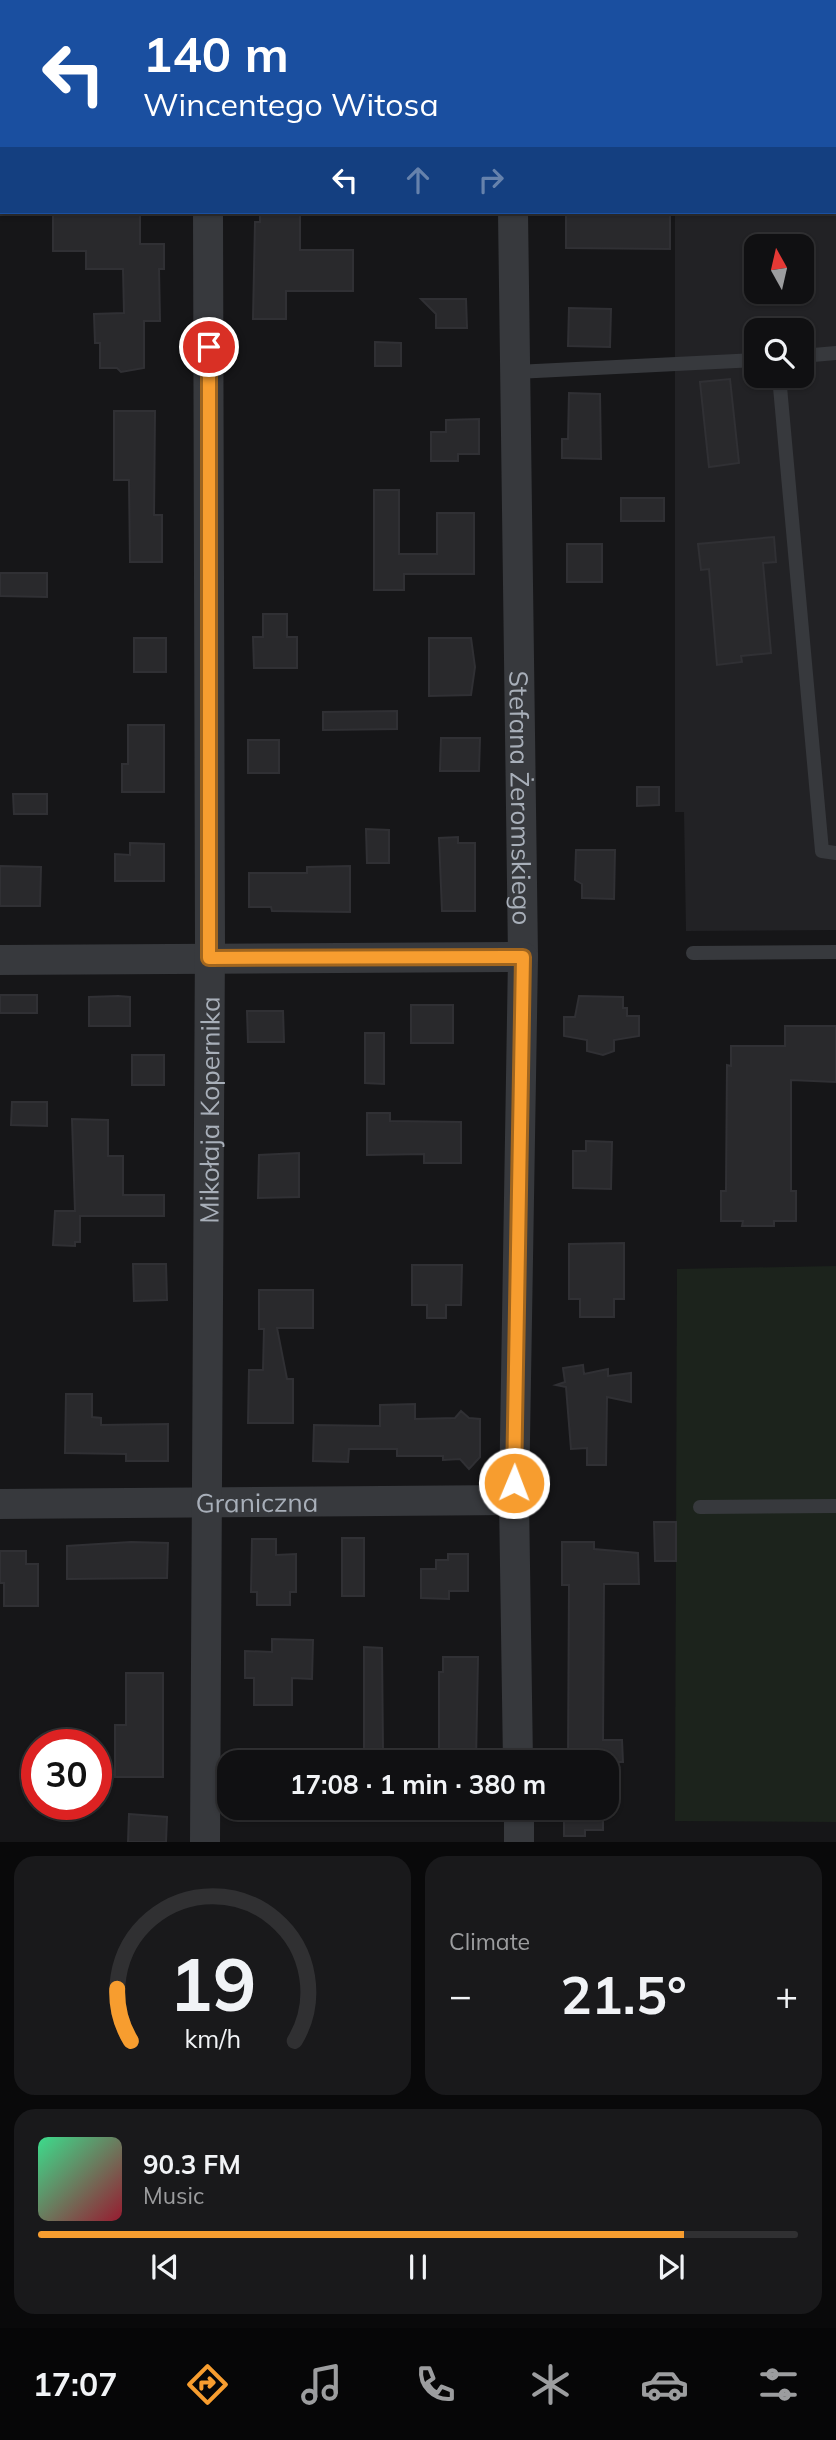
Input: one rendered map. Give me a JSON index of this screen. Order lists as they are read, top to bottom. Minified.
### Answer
{"streets":{"street":["Stefana Żeromskiego","Mikołaja Kopernika","Graniczna"]},"crossings":[["Stefana Żeromskiego","Graniczna"],["Mikołaja Kopernika","Graniczna"]],"north":"top","page":{"turn":["140 m","Wincentego Witosa"],"limit":"30","trip":"17:08 · 1 min · 380 m","tile":"Climate","heat":["−","21.5°","+"],"song":["90.3 FM","Music"],"tabs":"17:07","gauge":["19","km/h"]}}
